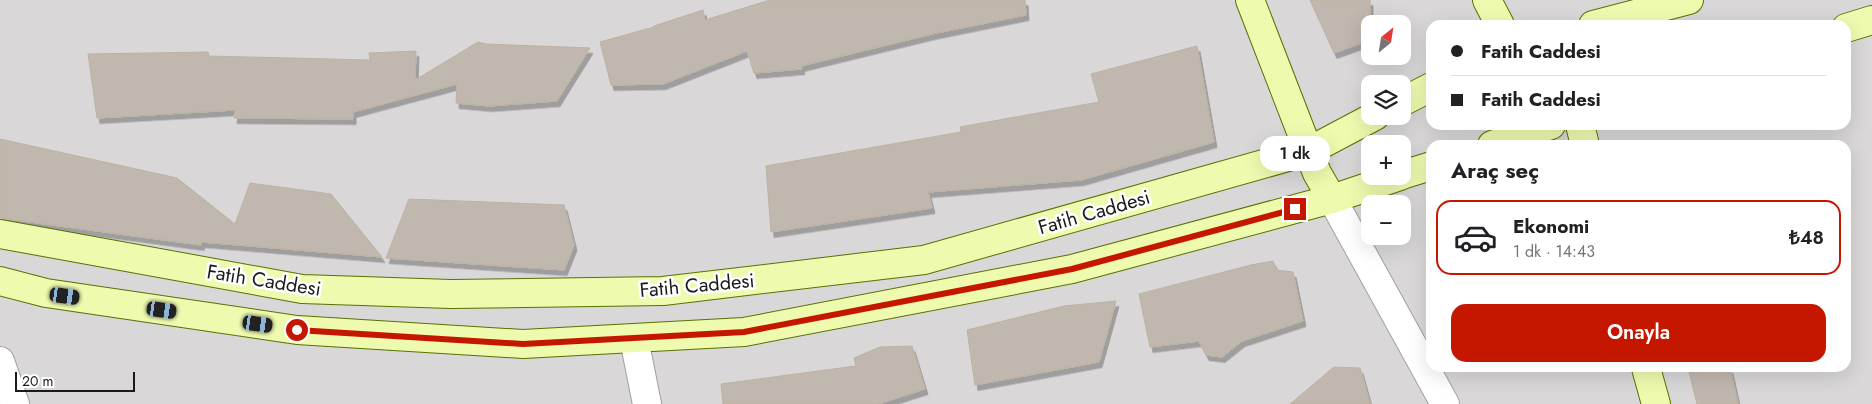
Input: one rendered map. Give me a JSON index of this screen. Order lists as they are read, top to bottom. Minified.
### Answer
{"streets":{"main road":["Fatih Caddesi"]},"scale_bar":"20 m","north":"top right","page":{"map_buttons":["+","−"],"banner":["Fatih Caddesi","Fatih Caddesi"],"bubble":"1 dk","heading":"Araç seç","list":[{"name":"Ekonomi","note":"1 dk · 14:43","value":"₺48"}],"buttons":"Onayla","scale":"20 m"}}
